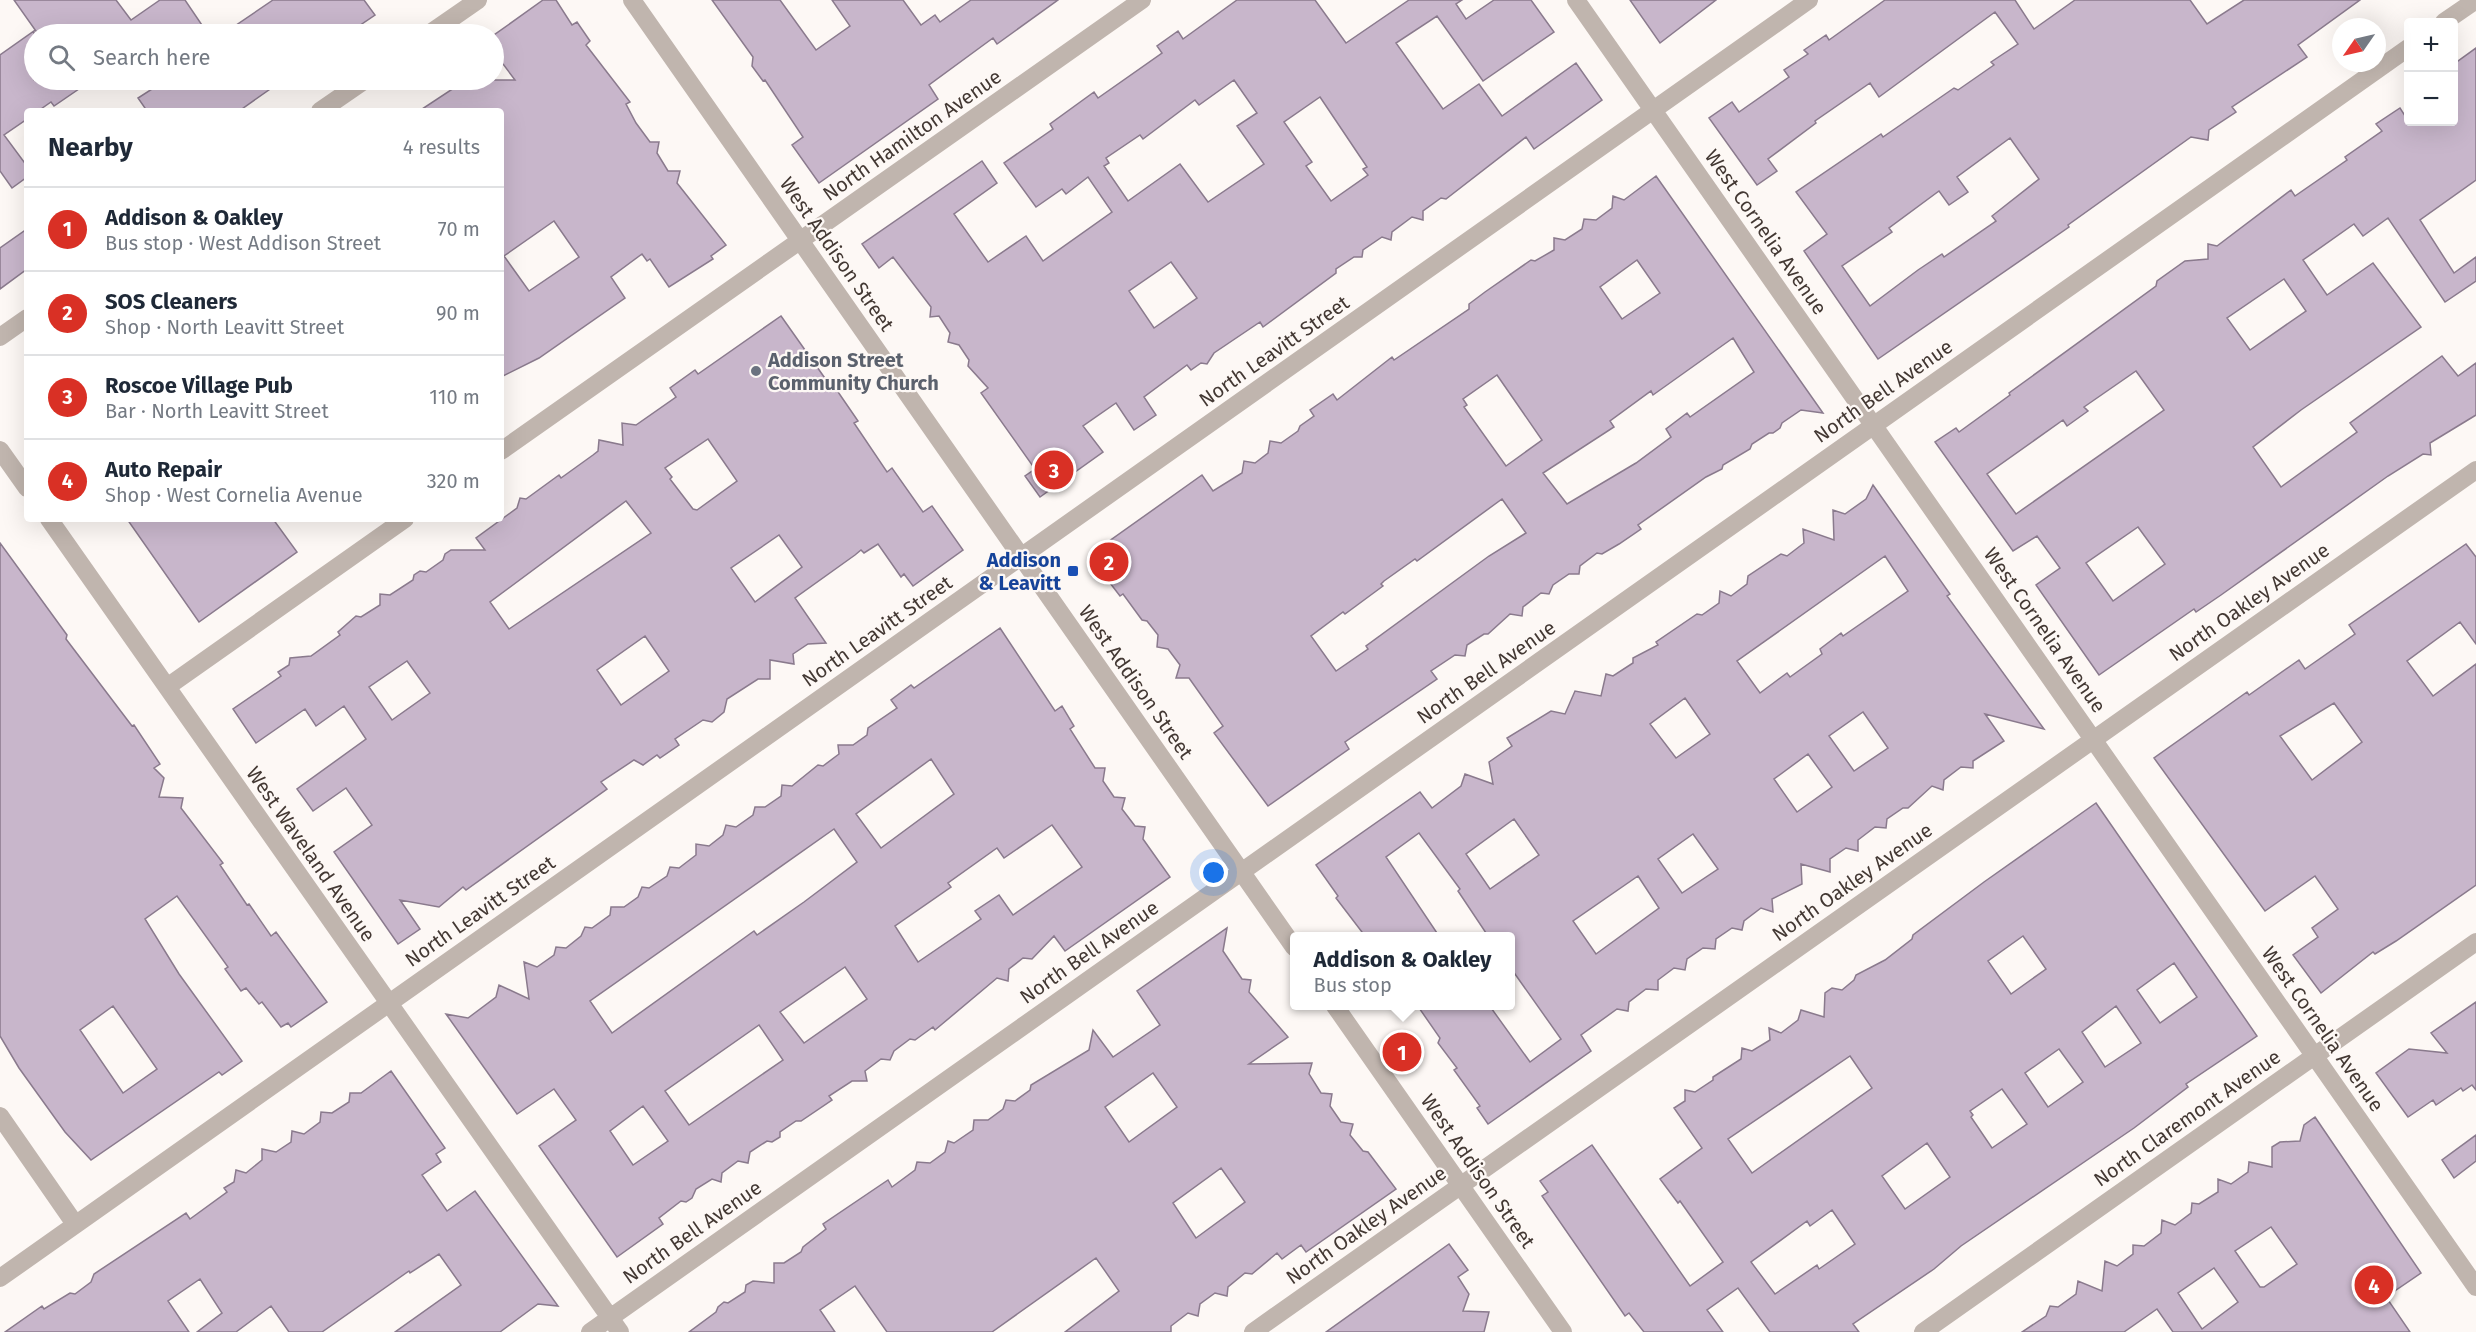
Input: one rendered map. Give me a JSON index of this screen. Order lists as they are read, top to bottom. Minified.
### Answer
{"streets":{"street":["North Hamilton Avenue","West Cornelia Avenue","West Addison Street","North Leavitt Street","North Bell Avenue","North Oakley Avenue","West Waveland Avenue","North Claremont Avenue"]},"crossings":[["North Hamilton Avenue","West Addison Street"],["West Cornelia Avenue","North Leavitt Street"],["West Cornelia Avenue","North Bell Avenue"],["West Cornelia Avenue","North Oakley Avenue"],["West Cornelia Avenue","North Claremont Avenue"],["West Addison Street","North Leavitt Street"],["West Addison Street","North Bell Avenue"],["West Addison Street","North Oakley Avenue"],["North Leavitt Street","West Waveland Avenue"],["North Bell Avenue","West Waveland Avenue"]],"places":{"other":["Addison Street Community Church"],"transit":["Addison & Leavitt"]},"north":"bottom left","page":{"map_buttons":["+","−"],"search":"Search here","heading":["Nearby","4 results"],"list":[{"mark":"1","name":"Addison & Oakley","note":"Bus stop · West Addison Street","value":"70 m"},{"mark":"2","name":"SOS Cleaners","note":"Shop · North Leavitt Street","value":"90 m"},{"mark":"3","name":"Roscoe Village Pub","note":"Bar · North Leavitt Street","value":"110 m"},{"mark":"4","name":"Auto Repair","note":"Shop · West Cornelia Avenue","value":"320 m"}],"pins":["3","2","1","4"],"popup":["Addison & Oakley","Bus stop"]}}
